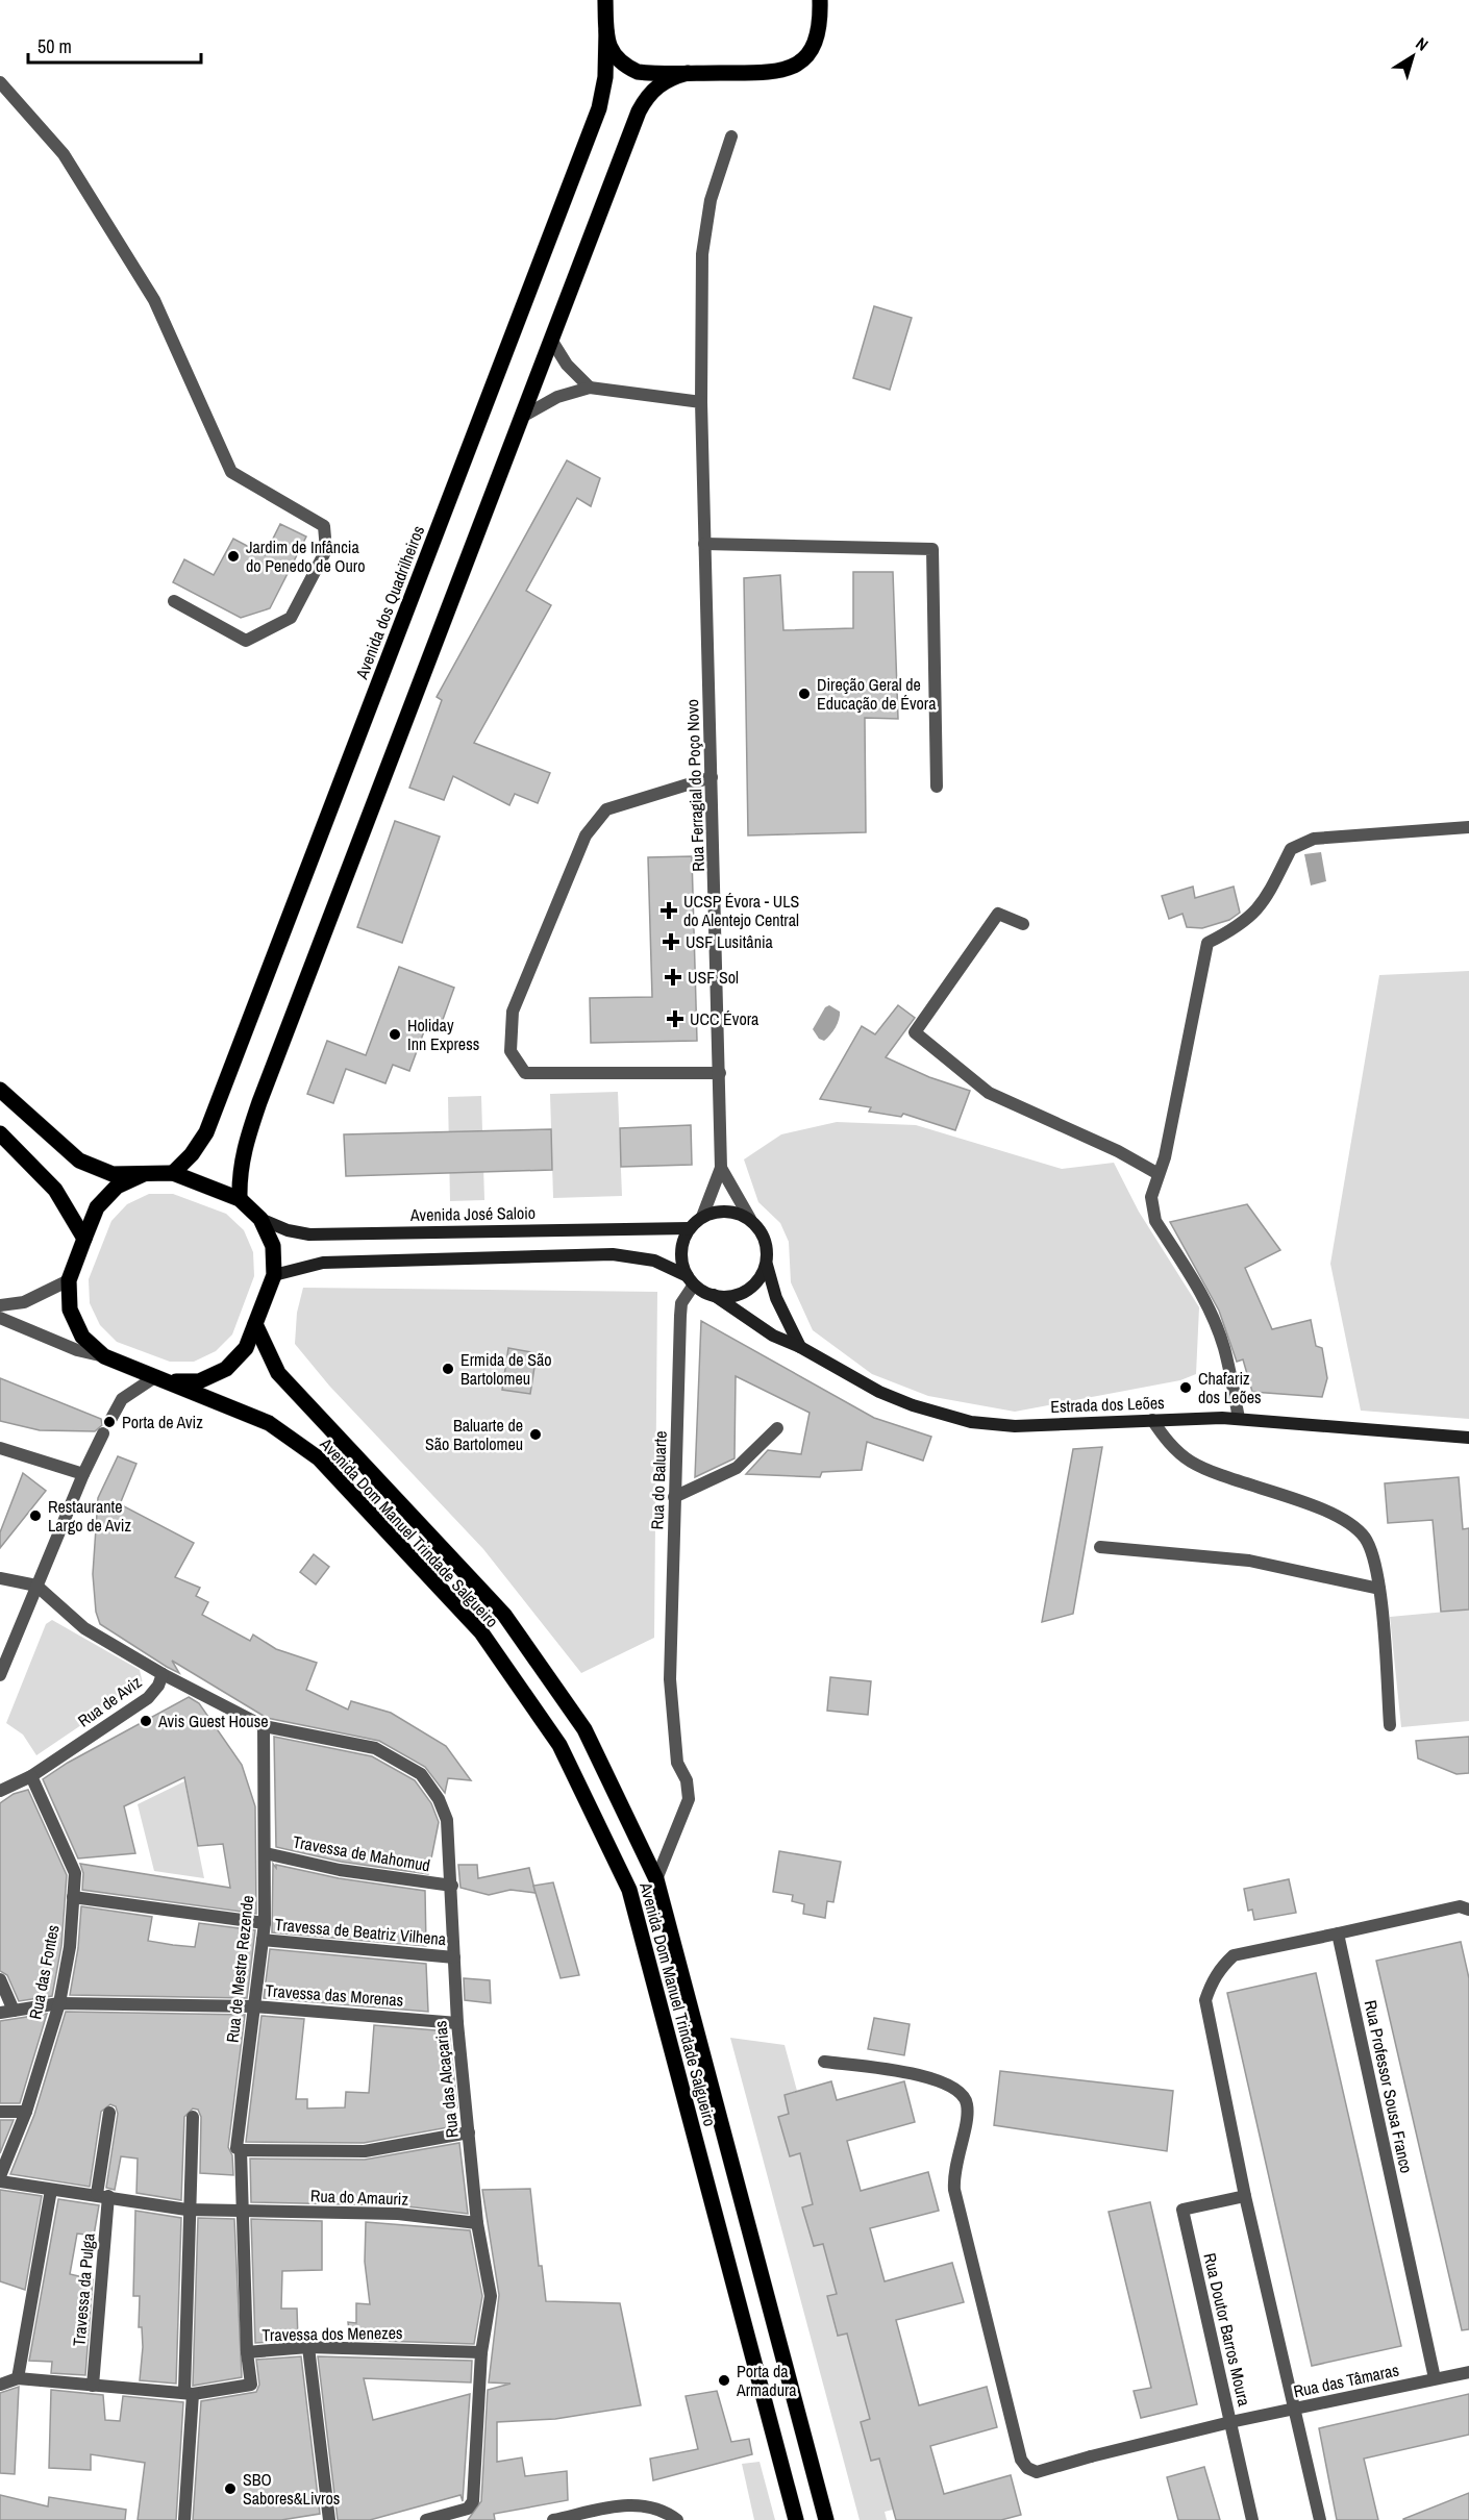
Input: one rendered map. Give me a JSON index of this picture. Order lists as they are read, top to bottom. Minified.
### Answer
{"streets":{"main road":["Avenida dos Quadrilheiros","Avenida José Saloio","Estrada dos Leões","Avenida Dom Manuel Trindade Salgueiro"],"street":["Rua Ferragial do Poço Novo","Rua do Baluarte","Rua de Aviz","Travessa de Mahomud","Travessa de Beatriz Vilhena","Rua de Mestre Rezende","Rua das Fontes","Travessa das Morenas","Rua das Alcaçarias","Rua Professor Sousa Franco","Rua do Amauriz","Travessa da Pulga","Rua Doutor Barros Moura","Travessa dos Menezes","Rua das Tâmaras"]},"crossings":[["Avenida dos Quadrilheiros","Avenida José Saloio"],["Avenida dos Quadrilheiros","Avenida Dom Manuel Trindade Salgueiro"],["Avenida José Saloio","Estrada dos Leões"],["Avenida José Saloio","Rua do Baluarte"],["Avenida José Saloio","Avenida Dom Manuel Trindade Salgueiro"],["Estrada dos Leões","Rua do Baluarte"],["Rua do Baluarte","Avenida Dom Manuel Trindade Salgueiro"],["Rua de Aviz","Rua das Fontes"],["Rua de Aviz","Rua das Alcaçarias"],["Travessa de Mahomud","Rua de Mestre Rezende"],["Travessa de Mahomud","Rua das Alcaçarias"],["Travessa de Beatriz Vilhena","Rua de Mestre Rezende"],["Travessa de Beatriz Vilhena","Rua das Alcaçarias"],["Rua de Mestre Rezende","Travessa das Morenas"],["Rua de Mestre Rezende","Rua das Alcaçarias"],["Rua de Mestre Rezende","Rua do Amauriz"],["Rua de Mestre Rezende","Travessa dos Menezes"],["Rua das Fontes","Travessa das Morenas"],["Travessa das Morenas","Rua das Alcaçarias"],["Rua das Alcaçarias","Rua do Amauriz"],["Rua das Alcaçarias","Travessa dos Menezes"],["Rua Professor Sousa Franco","Rua das Tâmaras"],["Travessa da Pulga","Travessa dos Menezes"],["Rua Doutor Barros Moura","Rua das Tâmaras"]],"places":{"other":["Jardim de Infância do Penedo de Ouro","Direção Geral de Educação de Évora","Holiday Inn Express","Ermida de São Bartolomeu","Chafariz dos Leões","Porta de Aviz","Baluarte de São Bartolomeu","Restaurante Largo de Aviz","Avis Guest House","Porta da Armadura","SBO Sabores&Livros"],"health":["UCSP Évora - ULS do Alentejo Central","USF Lusitânia","USF Sol","UCC Évora"]},"scale_bar":"50 m","north":"top right"}
